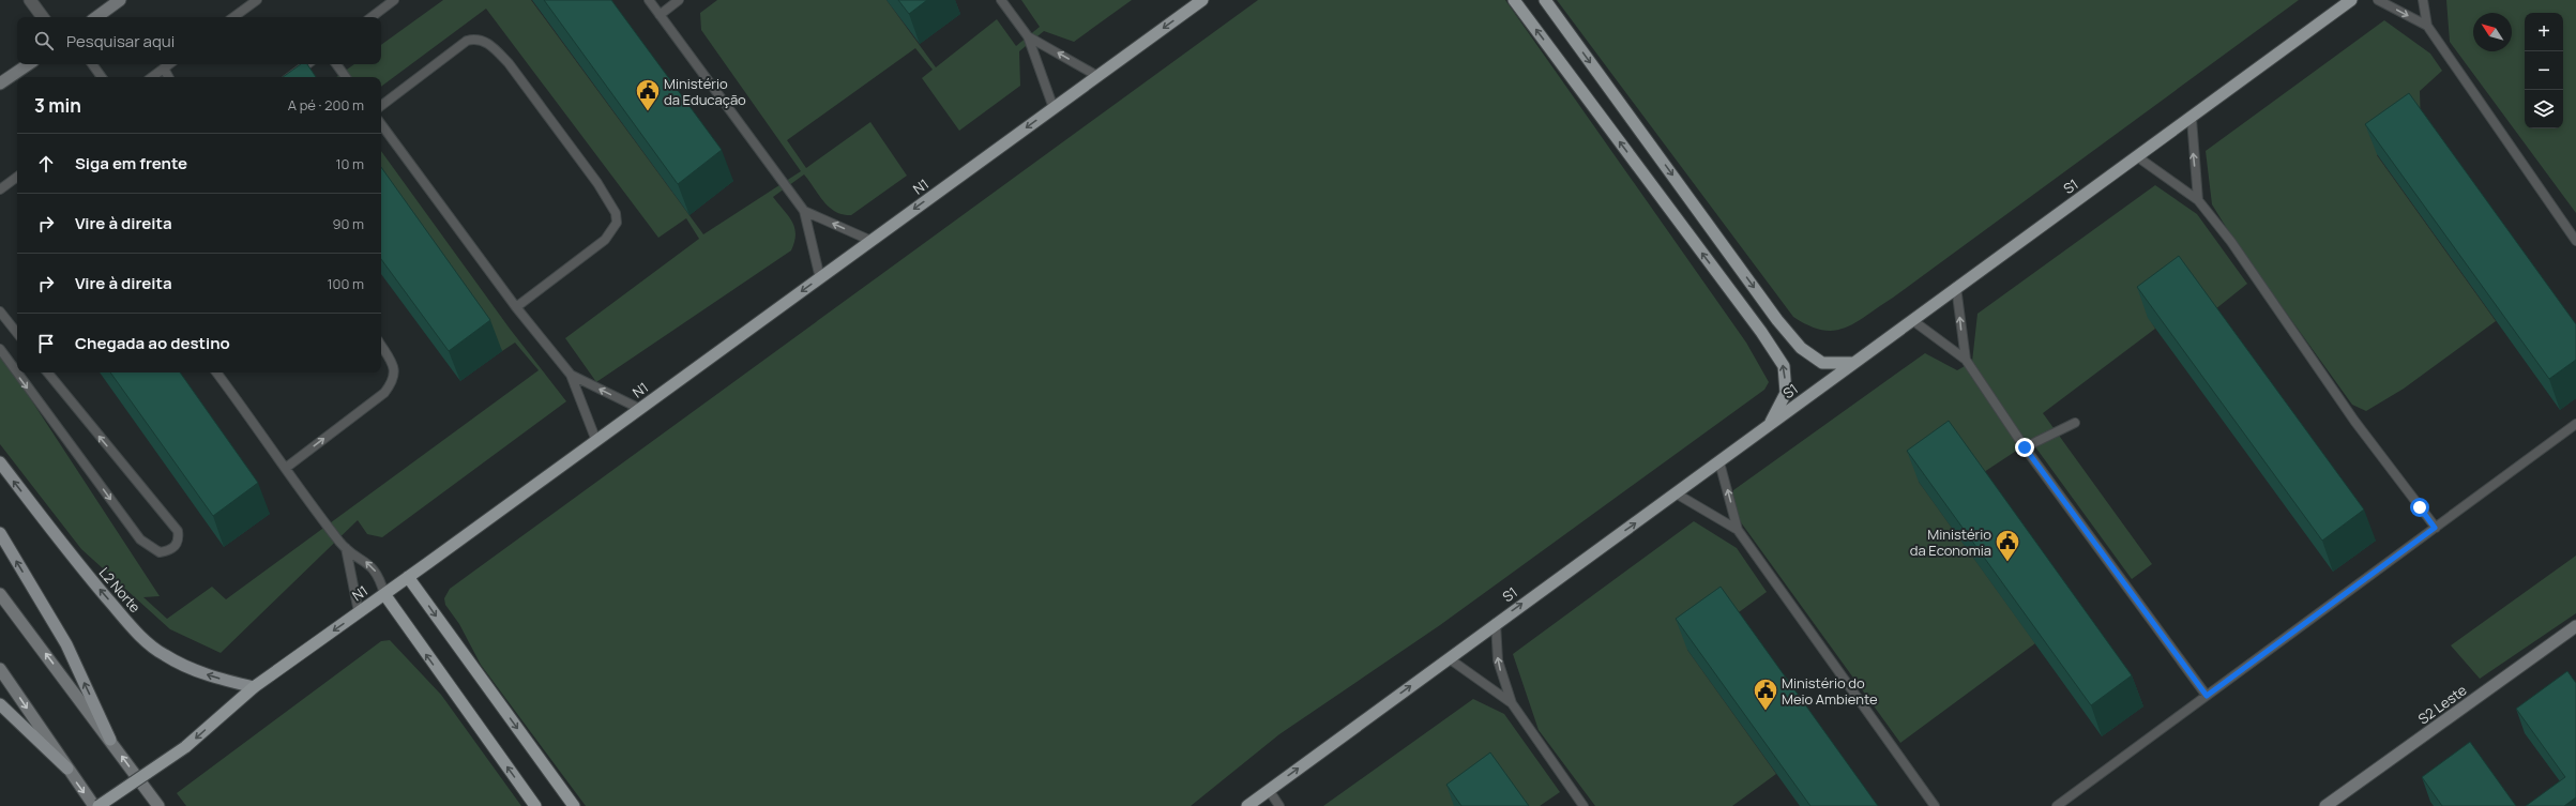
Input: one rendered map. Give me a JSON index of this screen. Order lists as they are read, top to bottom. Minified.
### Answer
{"streets":{"highway":["N1","S1"],"main road":["L2 Norte","S2 Leste"]},"crossings":[["N1","L2 Norte"]],"one_way":["N1"],"places":{"public building":["Ministério da Educação","Ministério da Economia","Ministério do Meio Ambiente"]},"north":"top left","page":{"map_buttons":["+","−"],"search":"Pesquisar aqui","heading":["3 min","A pé · 200 m"],"list":[["Siga em frente","10 m"],["Vire à direita","90 m"],["Vire à direita","100 m"],"Chegada ao destino"]}}
